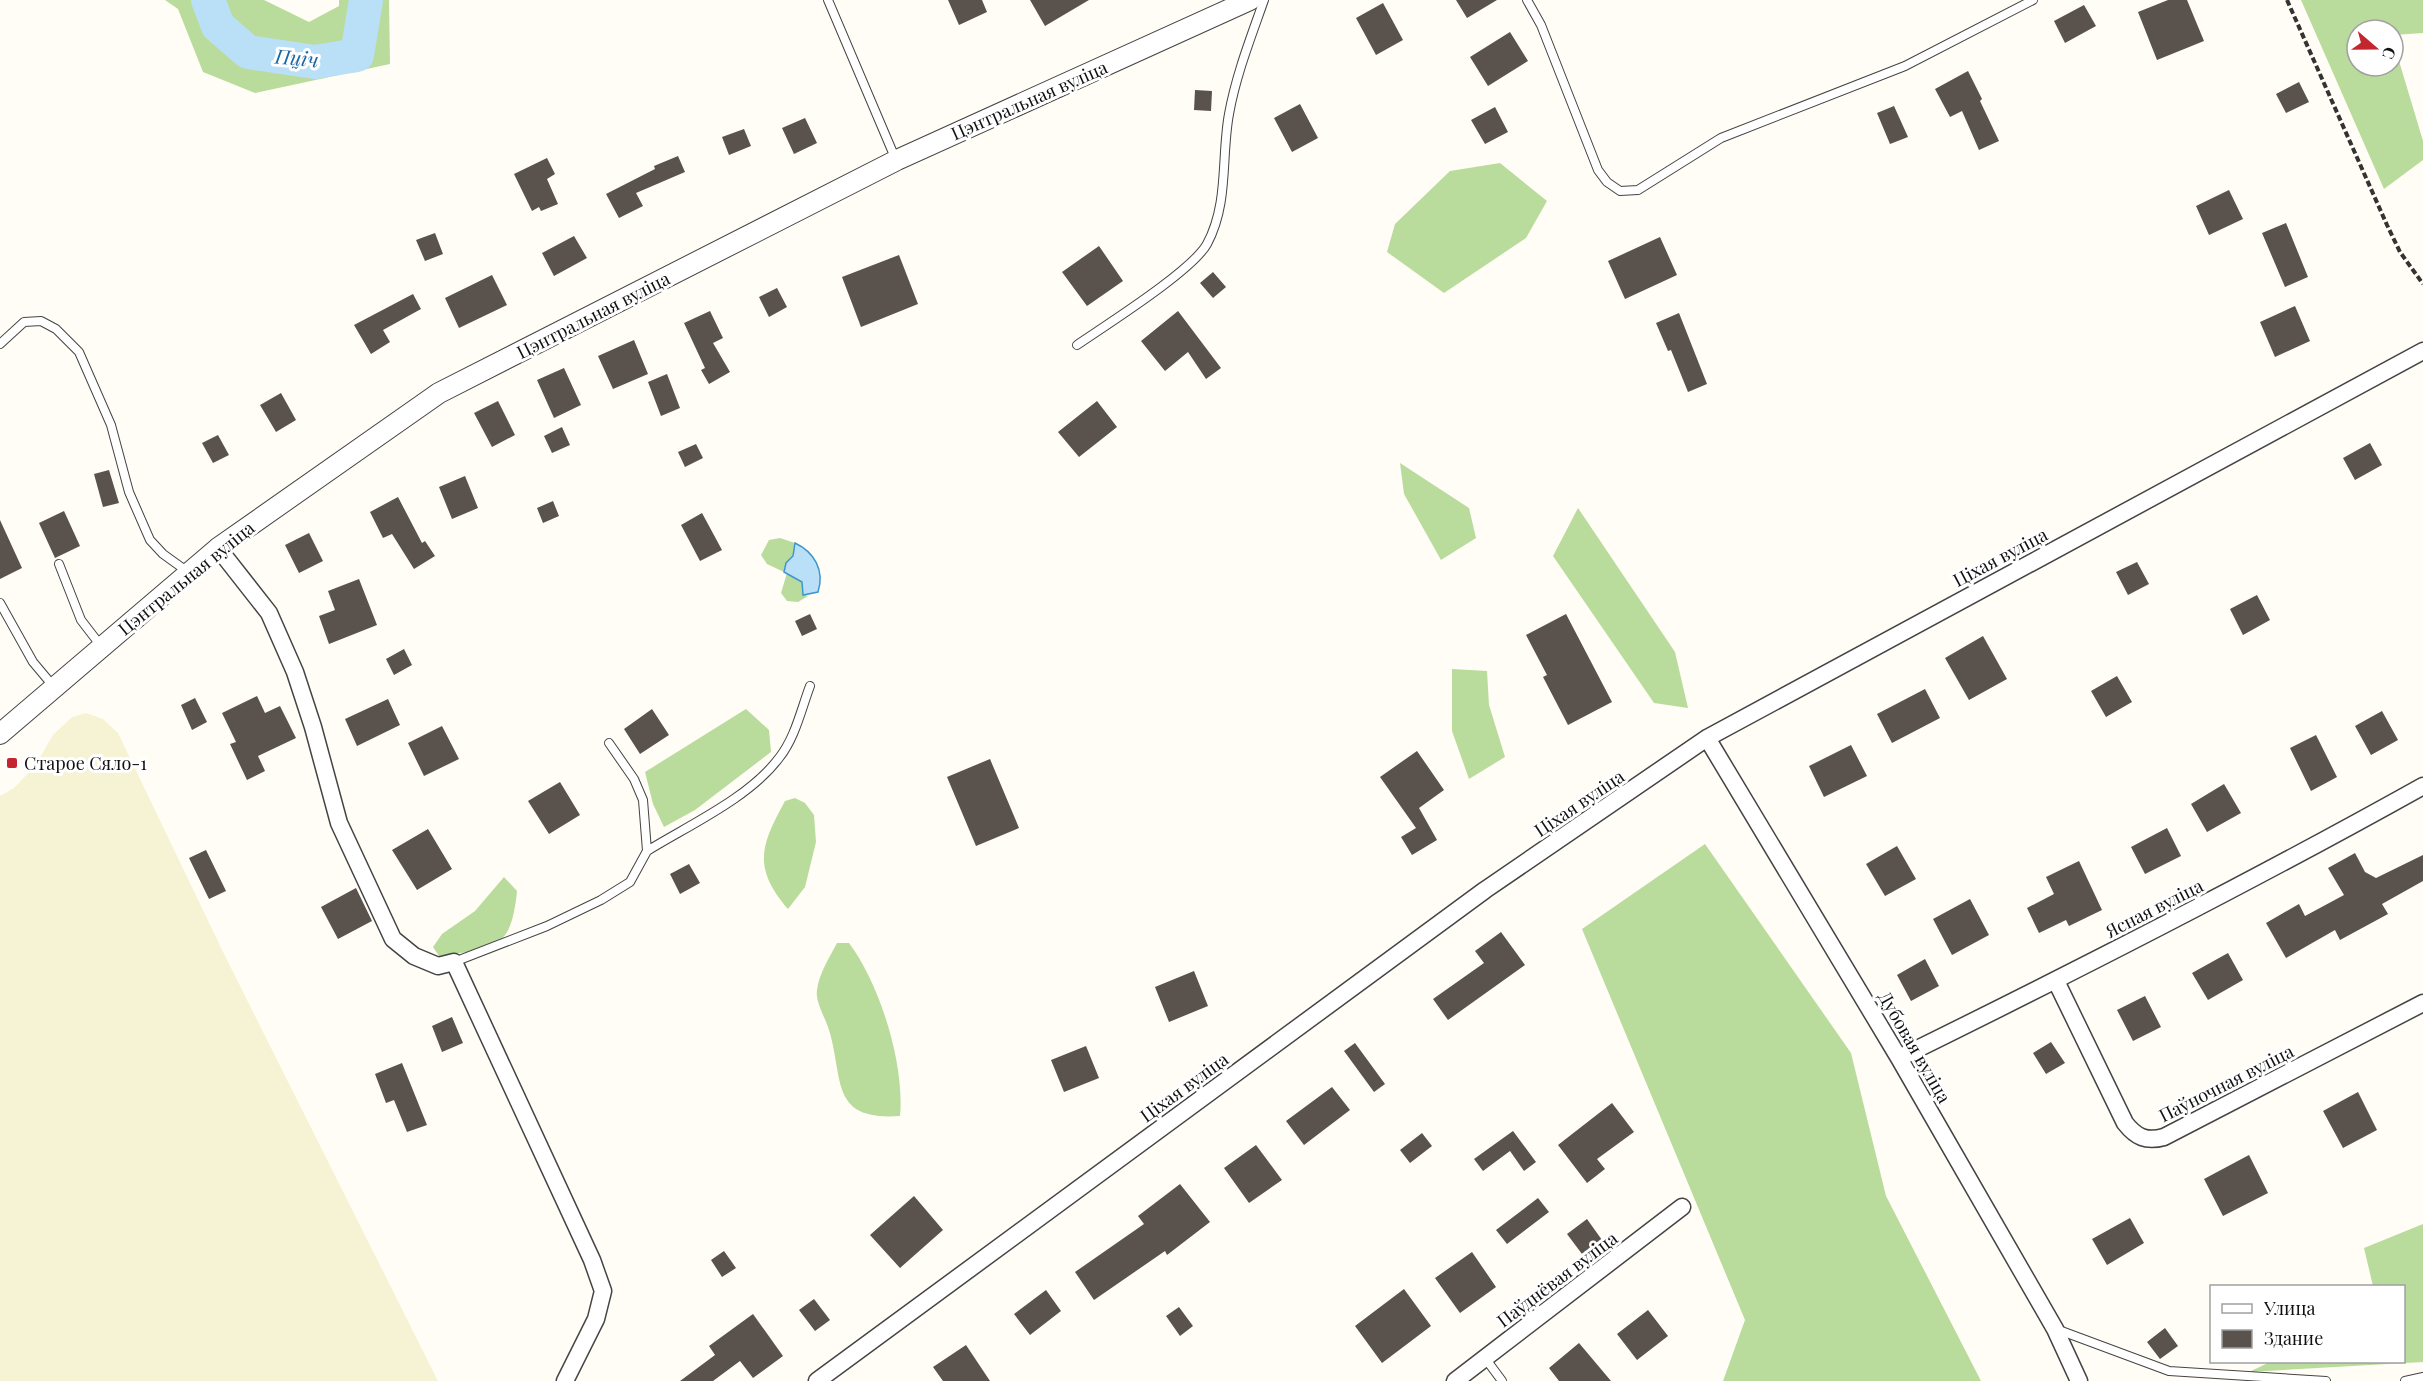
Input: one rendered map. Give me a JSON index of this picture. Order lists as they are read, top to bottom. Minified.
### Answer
{"streets":{"street":["Цэнтральная вуліца","Ціхая вуліца","Ясная вуліца","Дубовая вуліца","Паўночная вуліца","Паўднёвая вуліца"]},"crossings":[["Ціхая вуліца","Дубовая вуліца"],["Ясная вуліца","Дубовая вуліца"],["Ясная вуліца","Паўночная вуліца"]],"water":["Пціч"],"places":{"transit":["Старое Сяло-1"]},"legend":["Улица","Здание"],"north":"right"}
